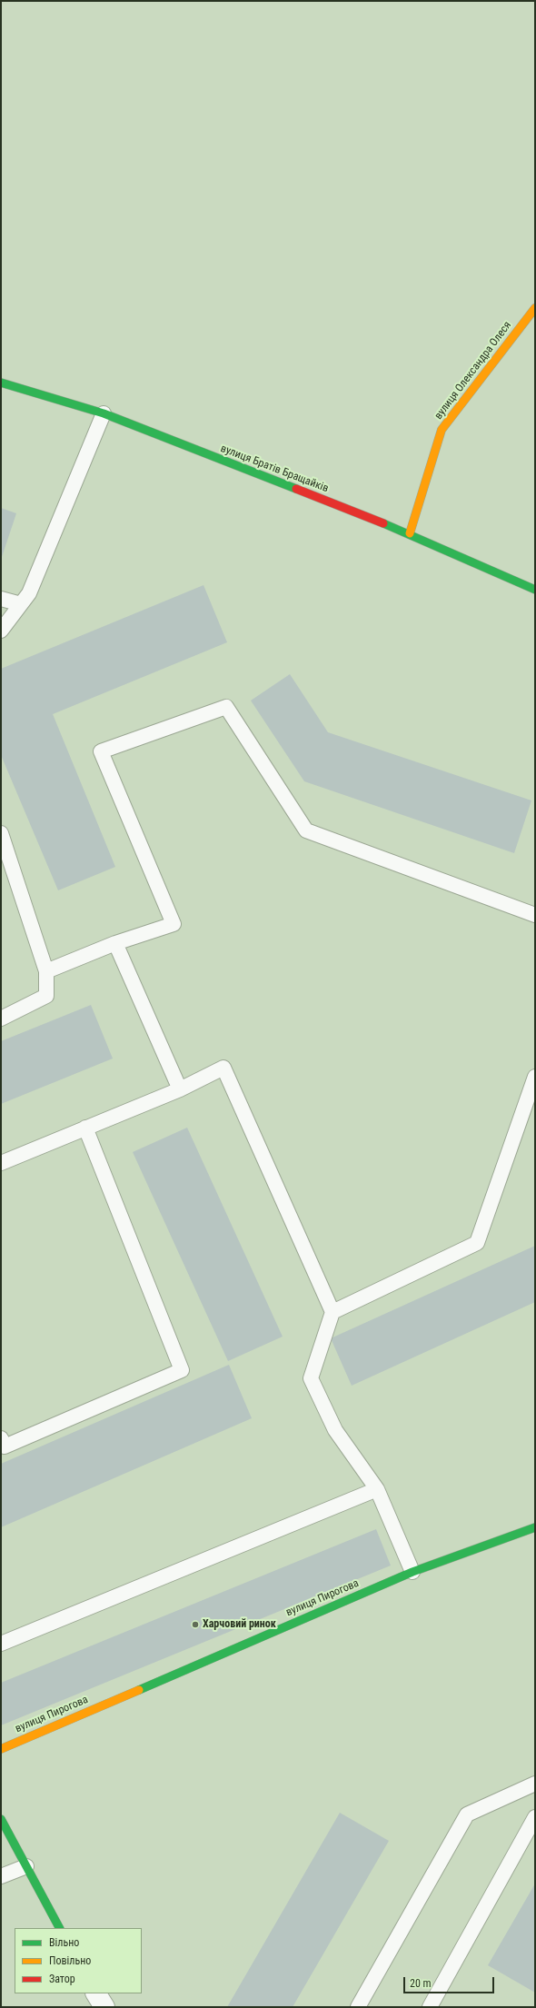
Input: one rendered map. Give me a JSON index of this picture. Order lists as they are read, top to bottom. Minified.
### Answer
{"streets":{"street":["вулиця Олександра Олеся","вулиця Братів Бращайків","вулиця Пирогова"]},"crossings":[["вулиця Олександра Олеся","вулиця Братів Бращайків"]],"places":["Харчовий ринок"],"legend":["Вільно","Повільно","Затор"],"scale_bar":"20 m"}
